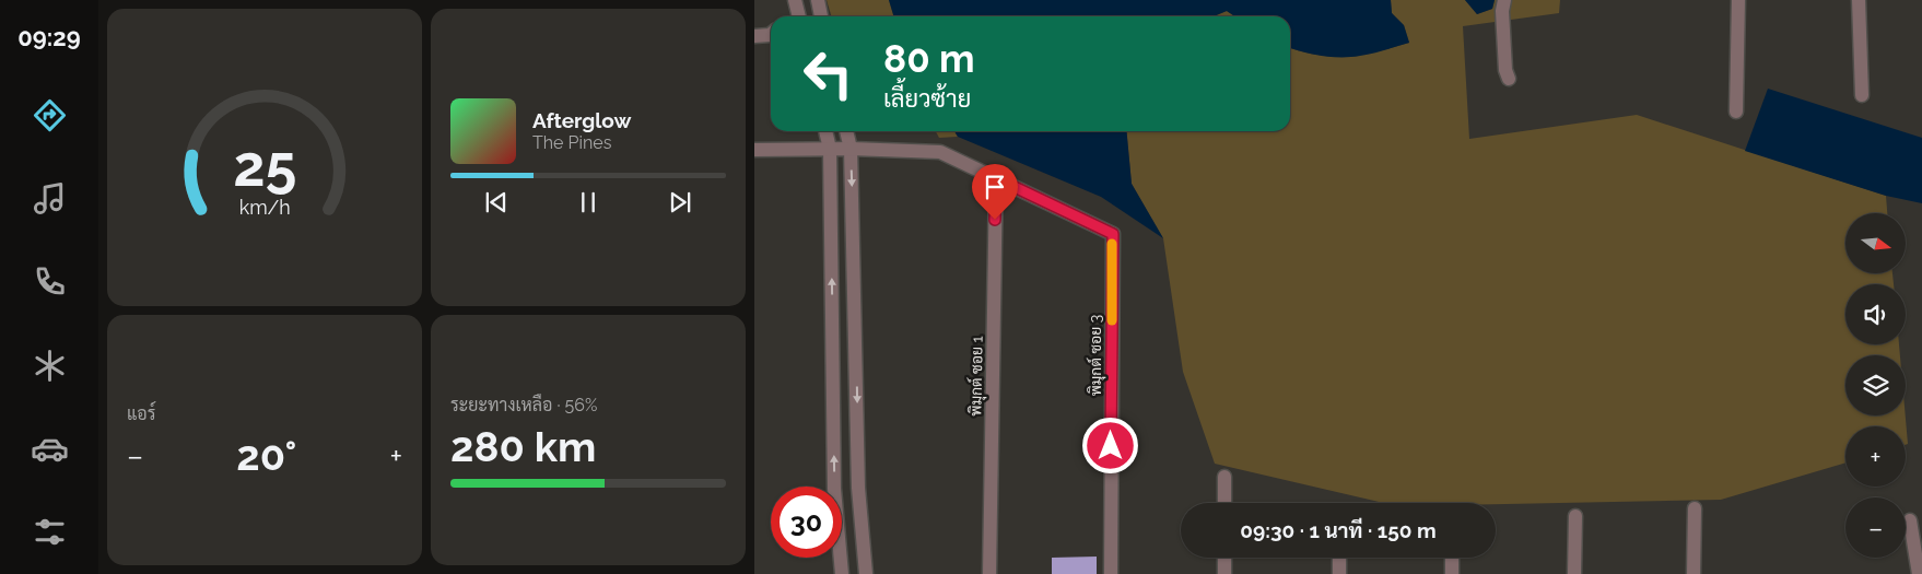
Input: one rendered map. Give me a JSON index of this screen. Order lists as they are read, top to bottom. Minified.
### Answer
{"streets":{"street":["พิมุกต์ ซอย 3","พิมุกต์ ซอย 1"]},"crossings":[["พิมุกต์ ซอย 3","พิมุกต์ ซอย 1"]],"north":"right","page":{"tabs":"09:29","turn":["80 m","เลี้ยวซ้าย"],"song":["Afterglow","The Pines"],"map_buttons":["+","−"],"tile":["แอร์",["ระยะทางเหลือ · 56%","280 km"]],"heat":["−","20°","+"],"limit":"30","trip":"09:30 · 1 นาที · 150 m","gauge":["25","km/h"]}}
